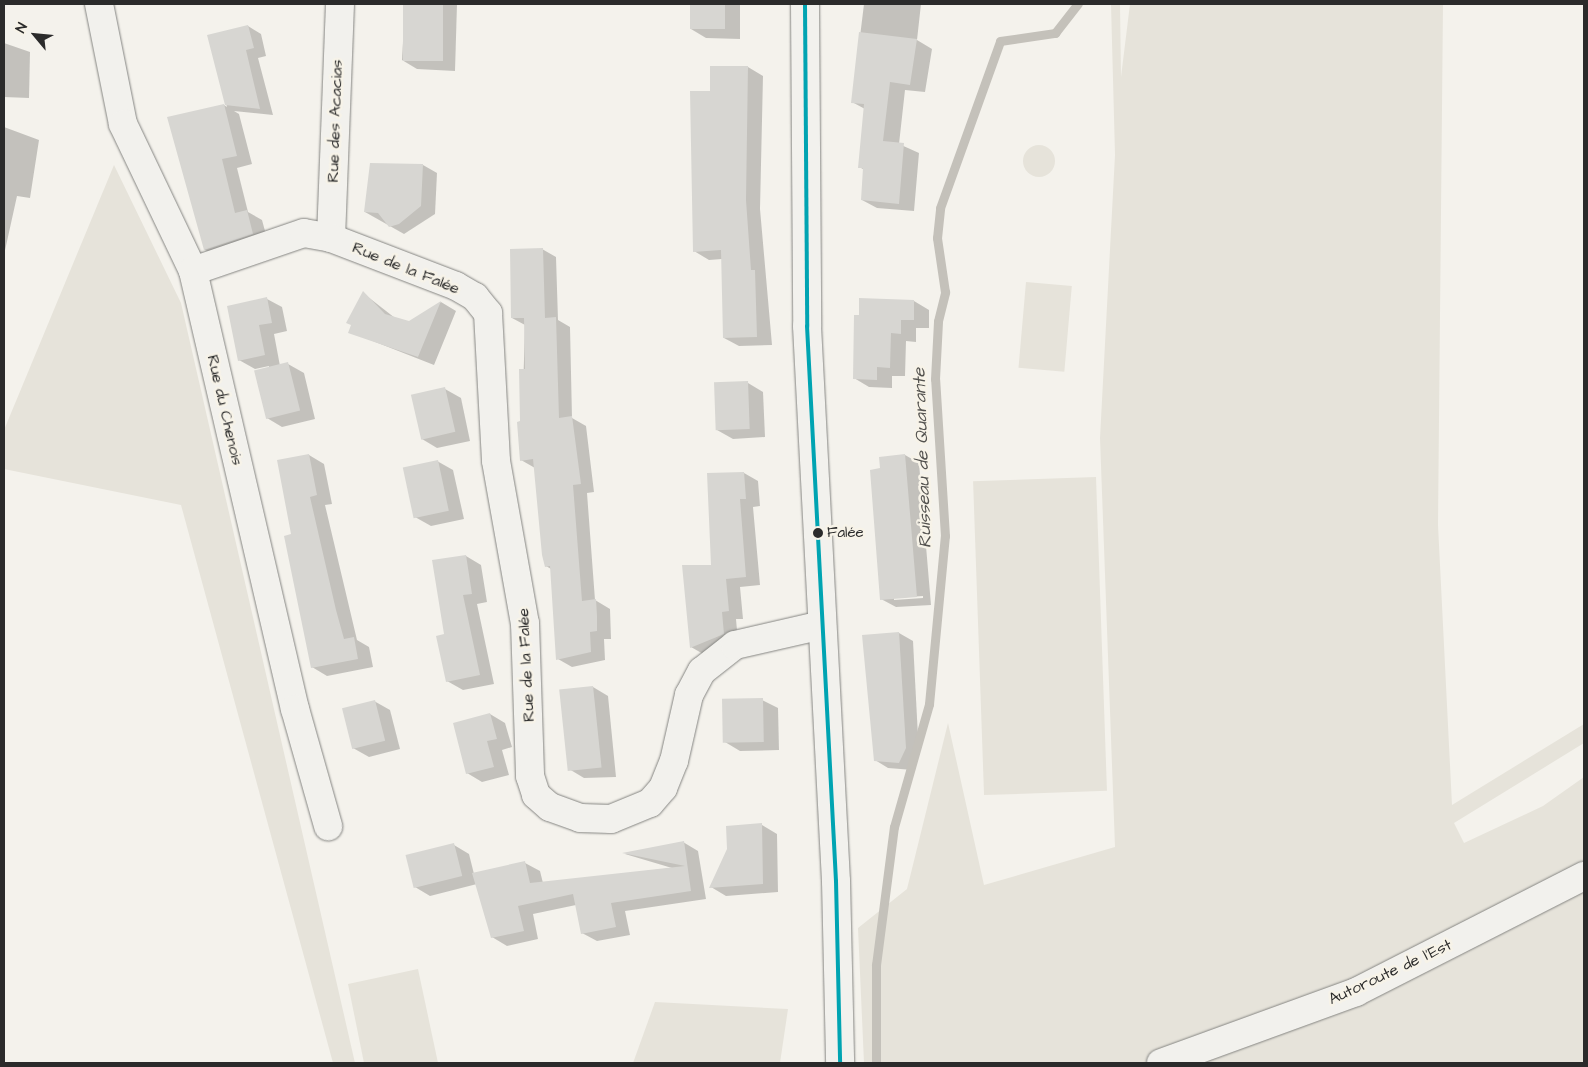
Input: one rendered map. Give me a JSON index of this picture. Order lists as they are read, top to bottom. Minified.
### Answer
{"streets":{"main road":["Rue des Acacias","Rue de la Falée","Rue du Chenois","Autoroute de l’Est"]},"crossings":[["Rue des Acacias","Rue de la Falée"],["Rue de la Falée","Rue du Chenois"]],"water":["Ruisseau de Quarante"],"places":["Falée"],"north":"top left"}
